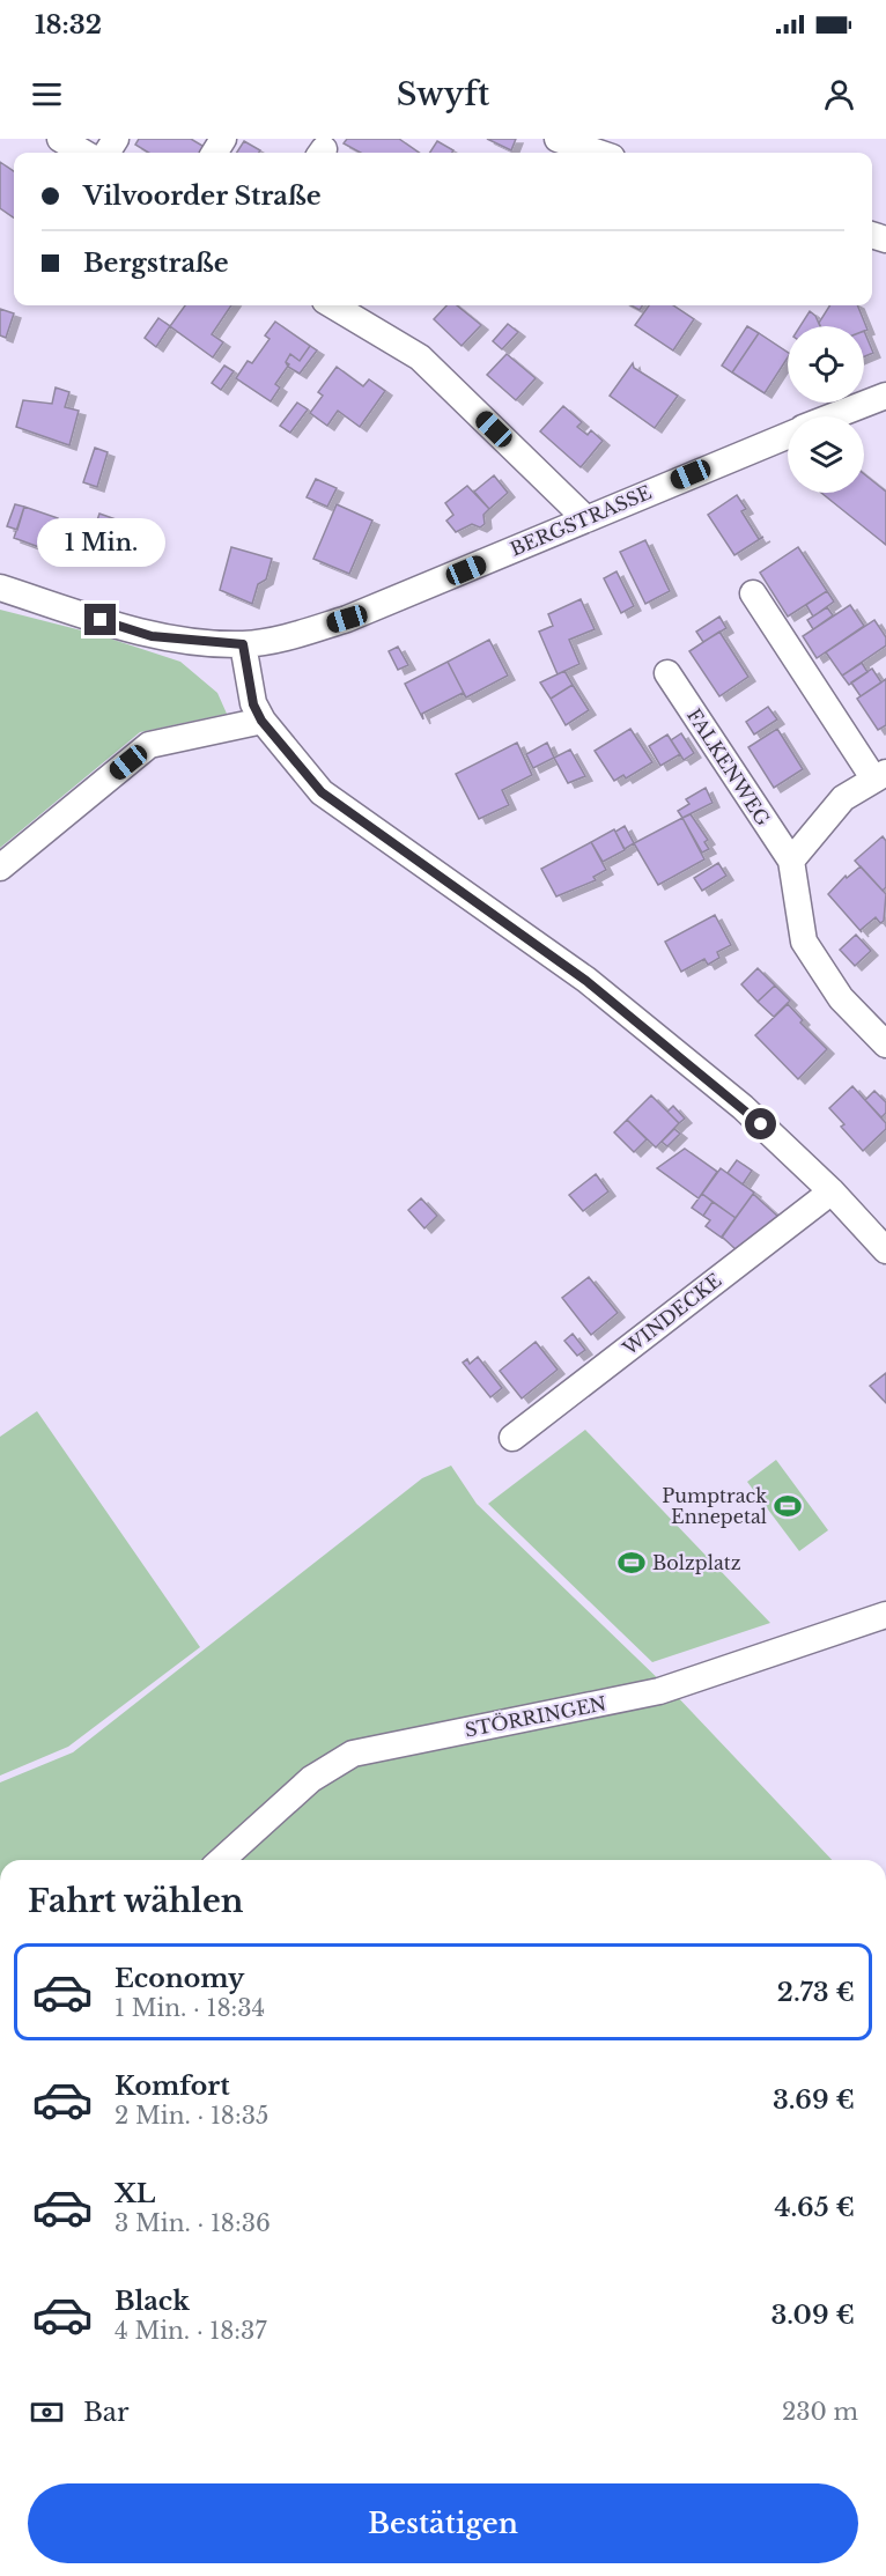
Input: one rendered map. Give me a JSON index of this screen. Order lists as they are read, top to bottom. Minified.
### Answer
{"streets":{"street":["BERGSTRASSE","FALKENWEG","WINDECKE","STÖRRINGEN"]},"places":{"sports":["Pumptrack Ennepetal","Bolzplatz"]},"page":{"status":"18:32","header":"Swyft","banner":["Vilvoorder Straße","Bergstraße"],"bubble":"1 Min.","heading":"Fahrt wählen","list":[{"name":"Economy","note":"1 Min. · 18:34","value":"2.73 €"},{"name":"Komfort","note":"2 Min. · 18:35","value":"3.69 €"},{"name":"XL","note":"3 Min. · 18:36","value":"4.65 €"},{"name":"Black","note":"4 Min. · 18:37","value":"3.09 €"}],"pay":["Bar","230 m"],"buttons":"Bestätigen"}}
